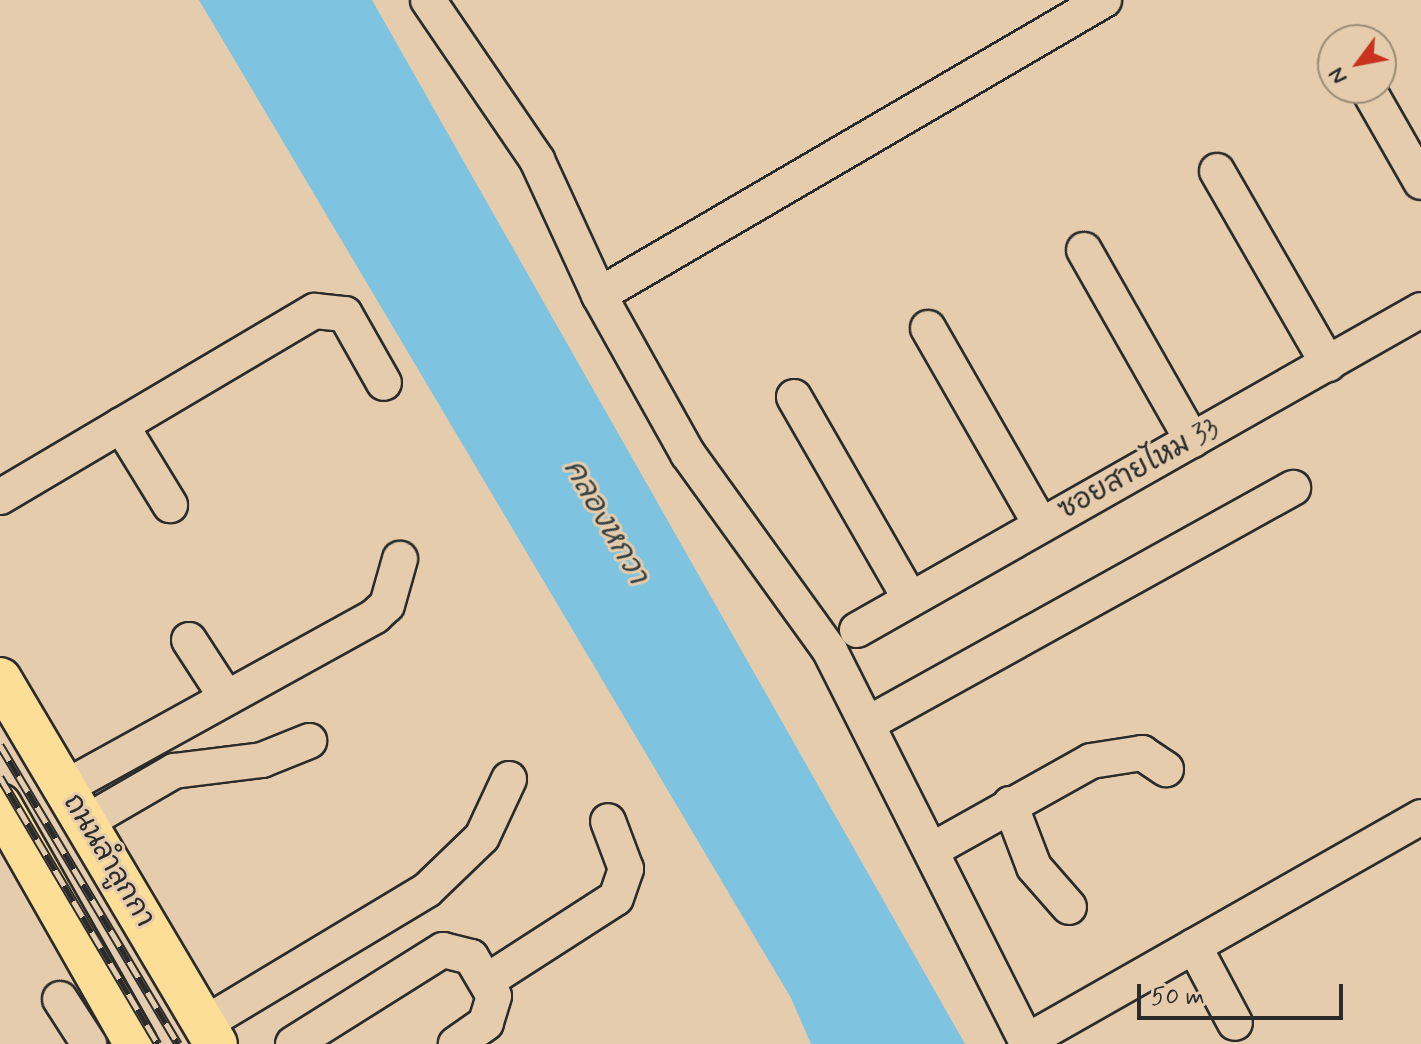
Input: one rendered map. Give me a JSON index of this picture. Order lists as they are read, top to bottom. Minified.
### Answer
{"streets":{"main road":["ถนนลำลูกกา"],"street":["ซอยสายไหม 33"]},"water":["คลองหกวา"],"scale_bar":"50 m","north":"bottom left"}
